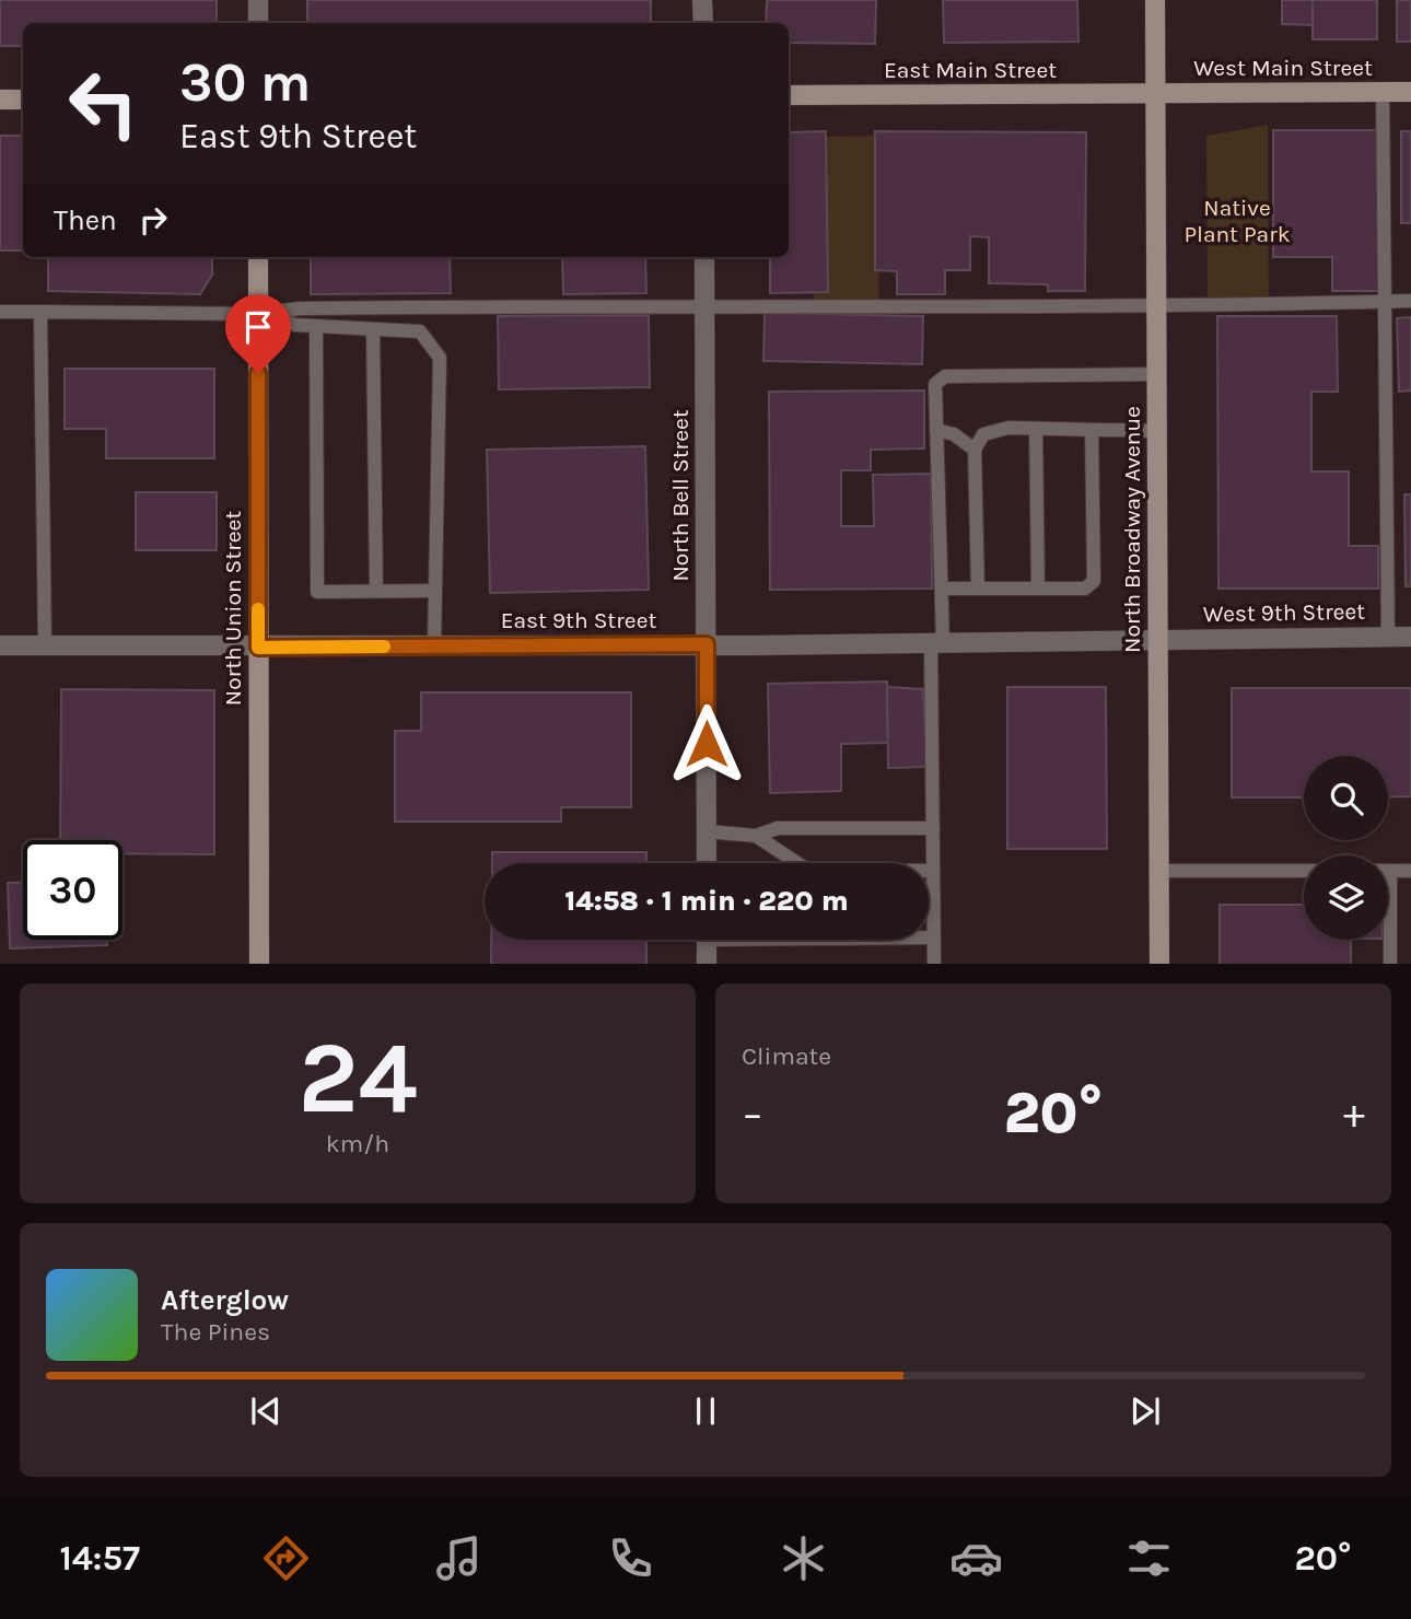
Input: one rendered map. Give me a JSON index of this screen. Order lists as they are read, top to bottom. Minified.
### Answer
{"streets":{"street":["West Main Street","East Main Street","North Bell Street","North Broadway Avenue","North Union Street","West 9th Street","East 9th Street"]},"crossings":[["West Main Street","East Main Street"],["West Main Street","North Broadway Avenue"],["East Main Street","North Broadway Avenue"],["North Bell Street","East 9th Street"],["North Broadway Avenue","West 9th Street"],["North Broadway Avenue","East 9th Street"],["North Union Street","East 9th Street"],["West 9th Street","East 9th Street"]],"parks":["Native Plant Park"],"page":{"turn":["30 m","East 9th Street"],"then":"Then","limit":"30","trip":"14:58 · 1 min · 220 m","tile":[["24","km/h"],"Climate"],"heat":["−","20°","+"],"song":["Afterglow","The Pines"],"tabs":["14:57","20°"]}}
